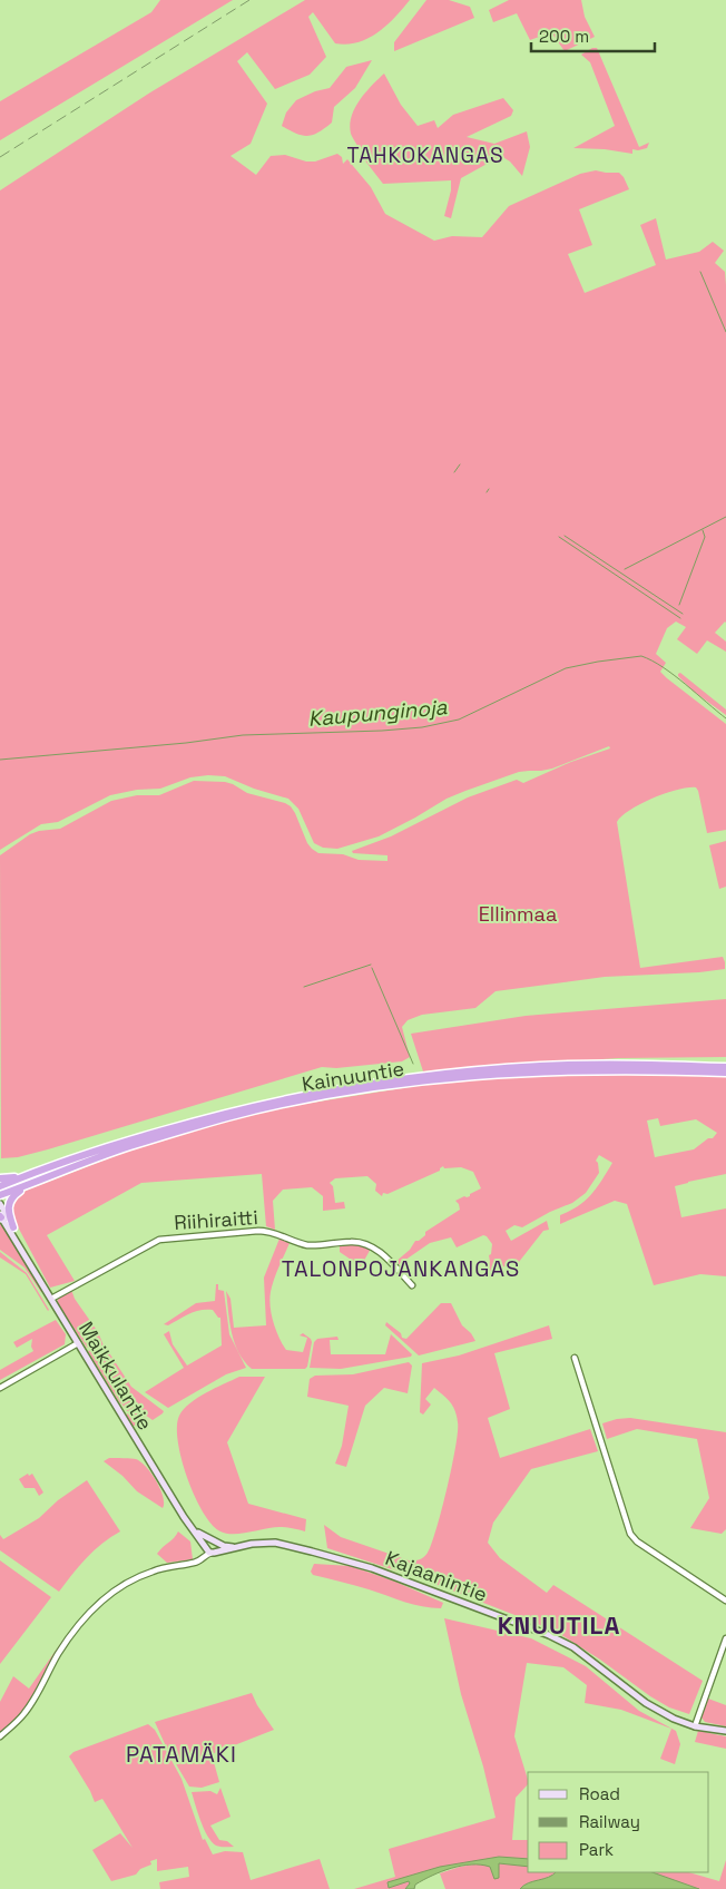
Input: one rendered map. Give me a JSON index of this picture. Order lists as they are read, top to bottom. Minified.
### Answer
{"streets":{"highway":["Kainuuntie"],"main road":["Maikkulantie","Kajaanintie"],"street":["Riihiraitti"]},"crossings":[["Riihiraitti","Maikkulantie"],["Maikkulantie","Kajaanintie"]],"districts":["TAHKOKANGAS","TALONPOJANKANGAS","KNUUTILA","PATAMÄKI"],"water":["Kaupunginoja"],"parks":["Ellinmaa"],"legend":["Road","Railway","Park"],"scale_bar":"200 m"}
